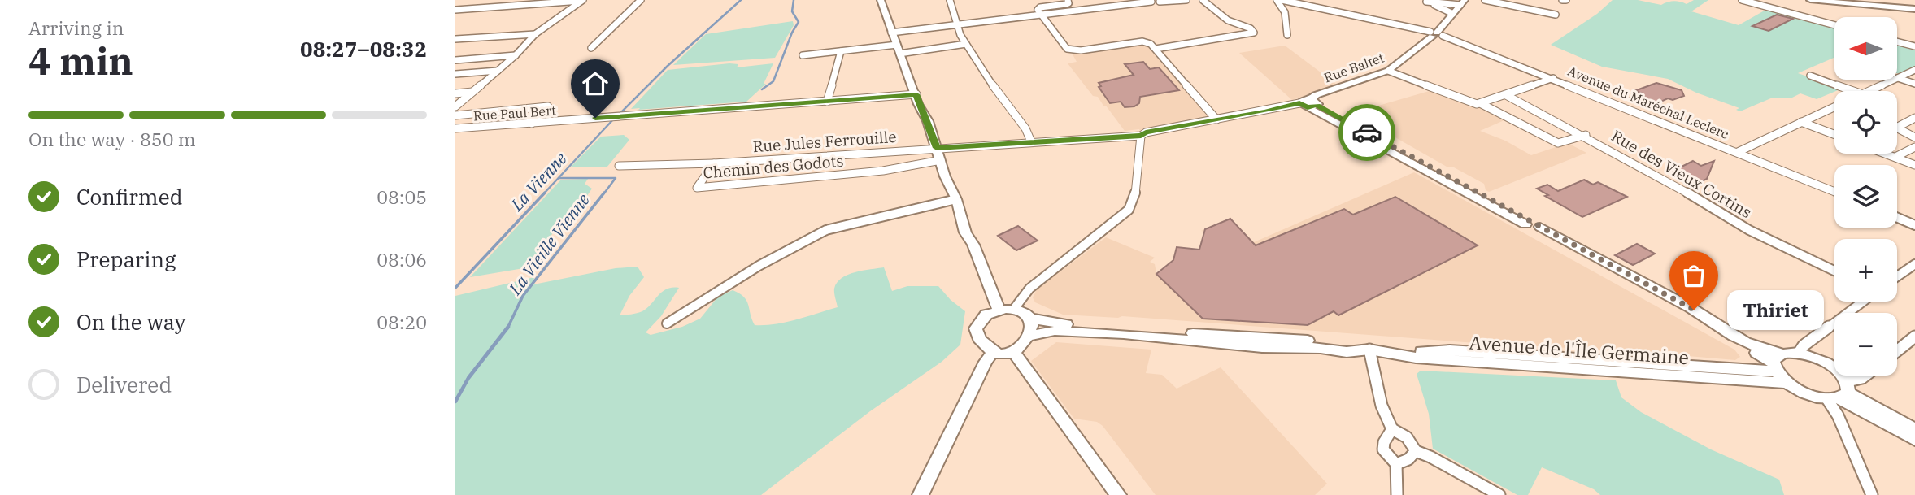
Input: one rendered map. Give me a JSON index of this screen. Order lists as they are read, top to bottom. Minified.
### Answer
{"streets":{"street":["Rue Baltet","Avenue du Maréchal Leclerc","Rue Paul Bert","Rue Jules Ferrouille","Chemin des Godots","Rue des Vieux Cortins","Avenue de l'Île Germaine"]},"crossings":[["Rue Baltet","Avenue du Maréchal Leclerc"],["Rue Baltet","Rue Jules Ferrouille"],["Rue Jules Ferrouille","Chemin des Godots"]],"water":["La Vienne","La Vieille Vienne"],"places":["Thiriet"],"north":"left","page":{"heading":["4 min","Arriving in","08:27–08:32"],"map_buttons":["+","−"],"bar":"On the way · 850 m","list":[["Confirmed","08:05"],["Preparing","08:06"],["On the way","08:20"],"Delivered"],"bubble":"Thiriet"}}
